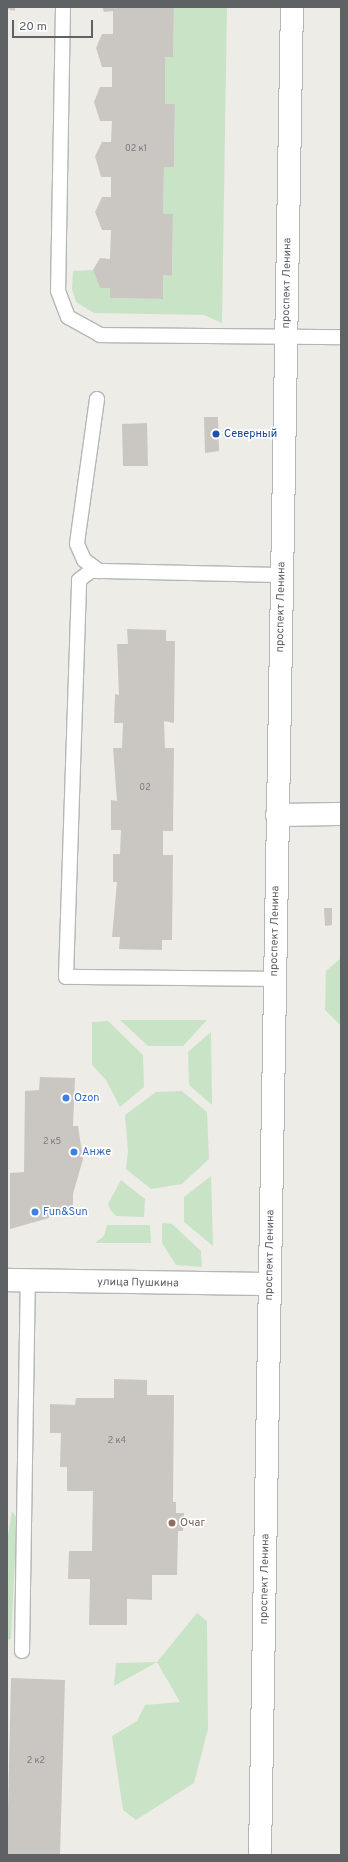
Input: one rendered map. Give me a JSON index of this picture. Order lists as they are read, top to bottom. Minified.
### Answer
{"streets":{"main road":["проспект Ленина","улица Пушкина"]},"crossings":[["проспект Ленина","улица Пушкина"]],"places":["Северный","Ozon","Анже","Fun&Sun","Очаг"],"house_numbers":["02 к1","02","2 к5","2 к4","2 к2"],"scale_bar":"20 m"}
